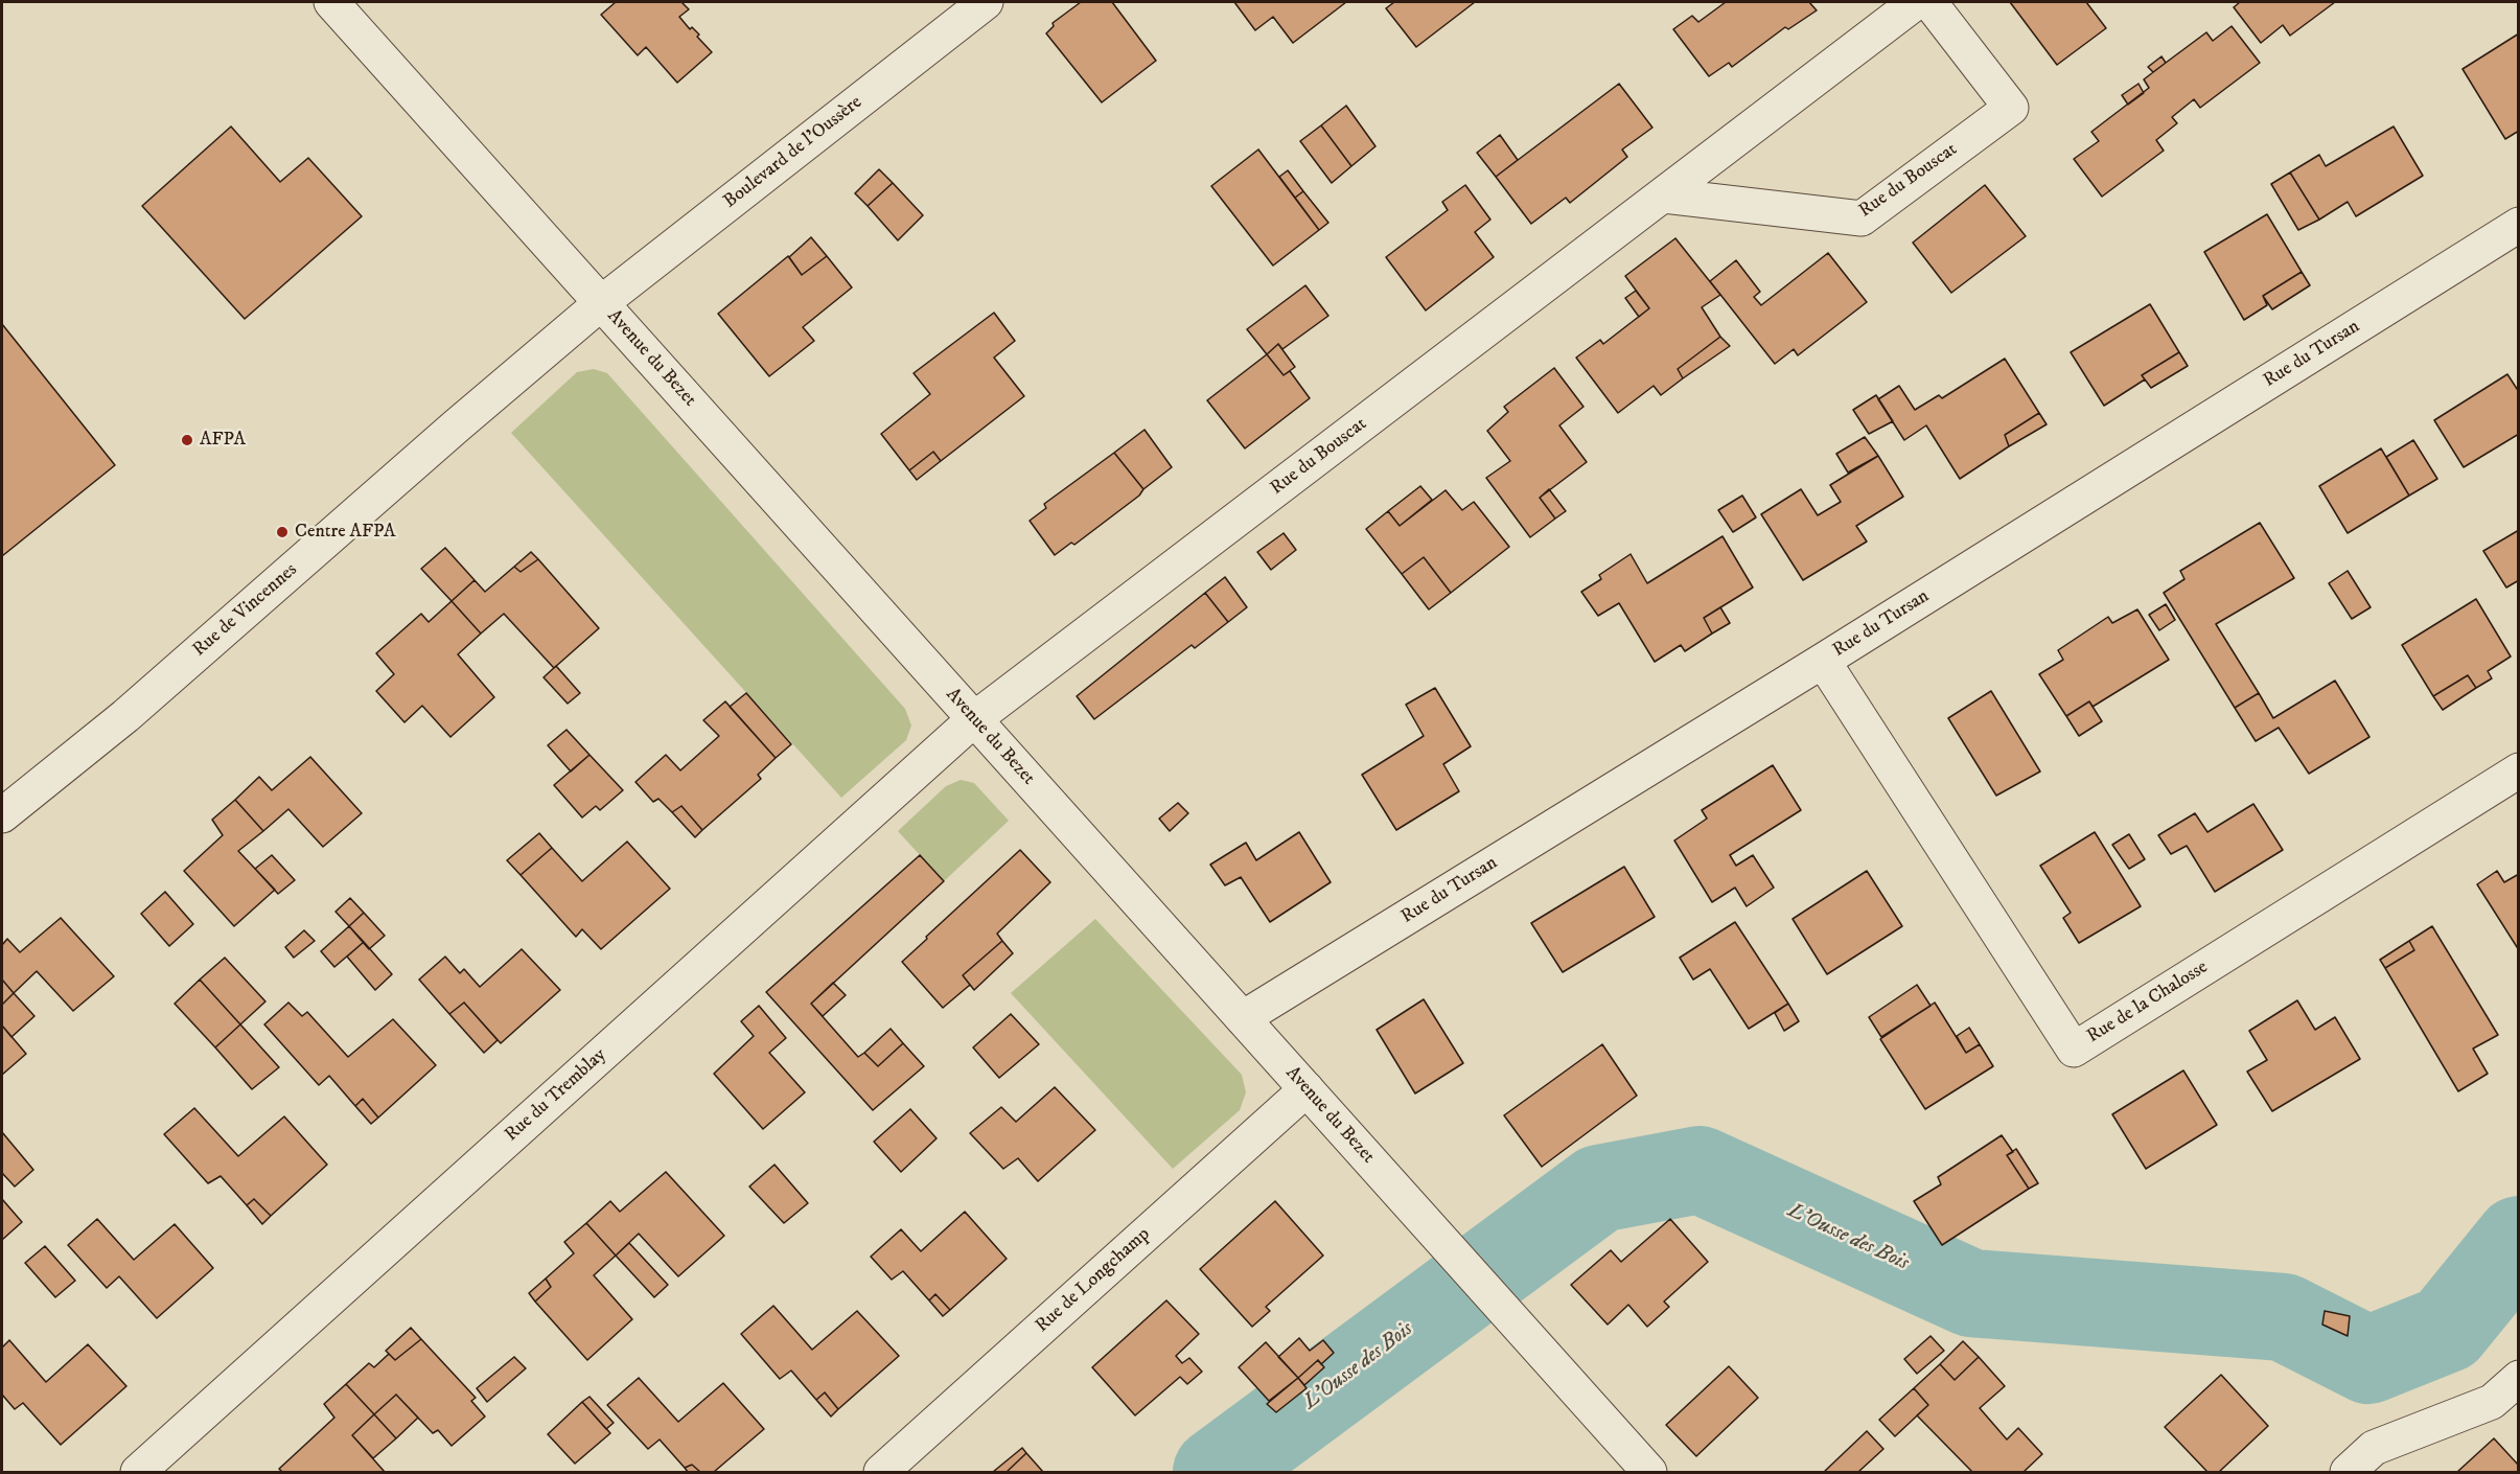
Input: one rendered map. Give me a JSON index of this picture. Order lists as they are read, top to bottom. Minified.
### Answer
{"streets":{"street":["Boulevard de l'Oussère","Rue du Bouscat","Rue du Tursan","Avenue du Bezet","Rue de Vincennes","Rue de la Chalosse","Rue du Tremblay","Rue de Longchamp"]},"crossings":[["Boulevard de l'Oussère","Avenue du Bezet"],["Boulevard de l'Oussère","Rue de Vincennes"],["Rue du Bouscat","Avenue du Bezet"],["Rue du Bouscat","Rue du Tremblay"],["Rue du Tursan","Avenue du Bezet"],["Rue du Tursan","Rue de la Chalosse"],["Avenue du Bezet","Rue de Vincennes"],["Avenue du Bezet","Rue du Tremblay"],["Avenue du Bezet","Rue de Longchamp"]],"water":["L'Ousse des Bois"],"places":["AFPA","Centre AFPA"]}
